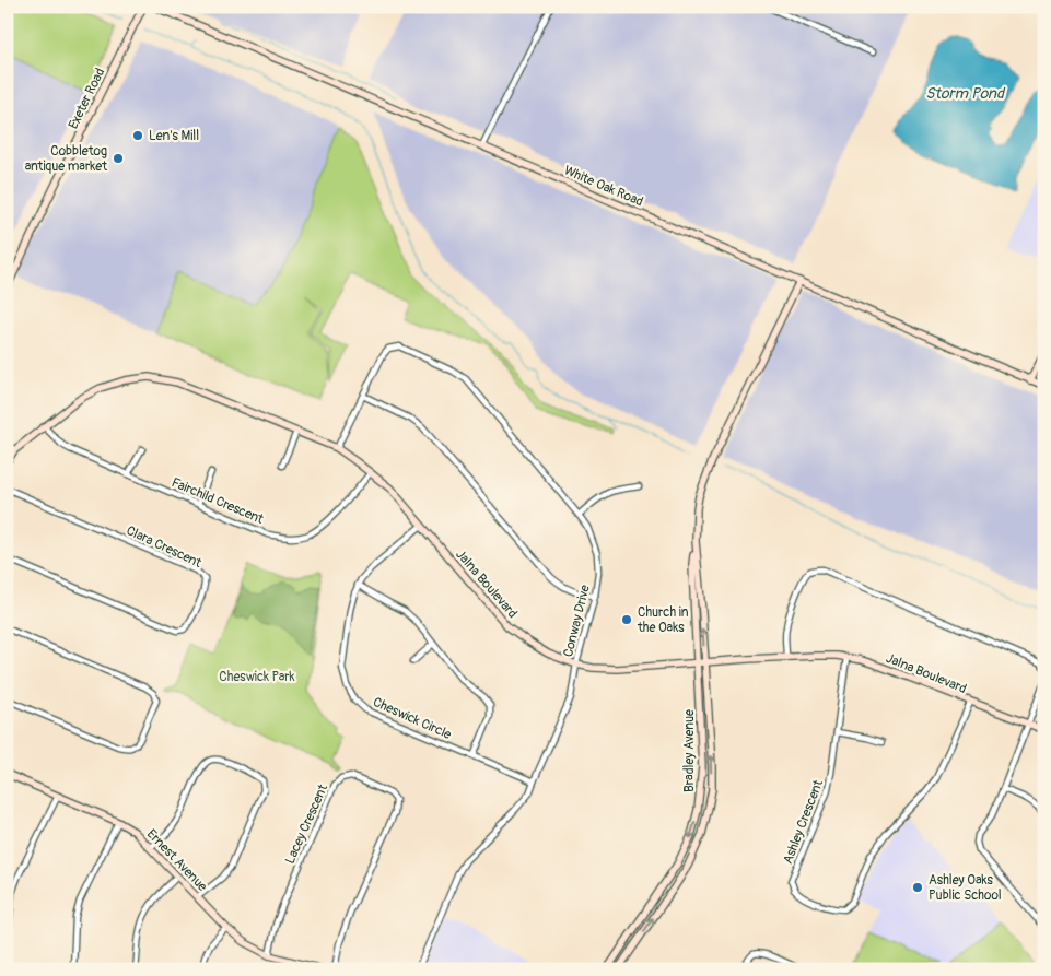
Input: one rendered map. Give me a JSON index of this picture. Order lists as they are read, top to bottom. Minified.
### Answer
{"streets":{"street":["Exeter Road","White Oak Road","Fairchild Crescent","Clara Crescent","Jalna Boulevard","Conway Drive","Cheswick Circle","Bradley Avenue","Ashley Crescent","Lacey Crescent","Ernest Avenue"]},"crossings":[["White Oak Road","Bradley Avenue"],["Fairchild Crescent","Jalna Boulevard"],["Jalna Boulevard","Conway Drive"],["Jalna Boulevard","Cheswick Circle"],["Jalna Boulevard","Bradley Avenue"],["Jalna Boulevard","Ashley Crescent"],["Conway Drive","Cheswick Circle"],["Lacey Crescent","Ernest Avenue"]],"water":["Storm Pond"],"parks":["Cheswick Park"],"places":["Len's Mill","Cobbletog antique market","Church in the Oaks","Ashley Oaks Public School"]}
